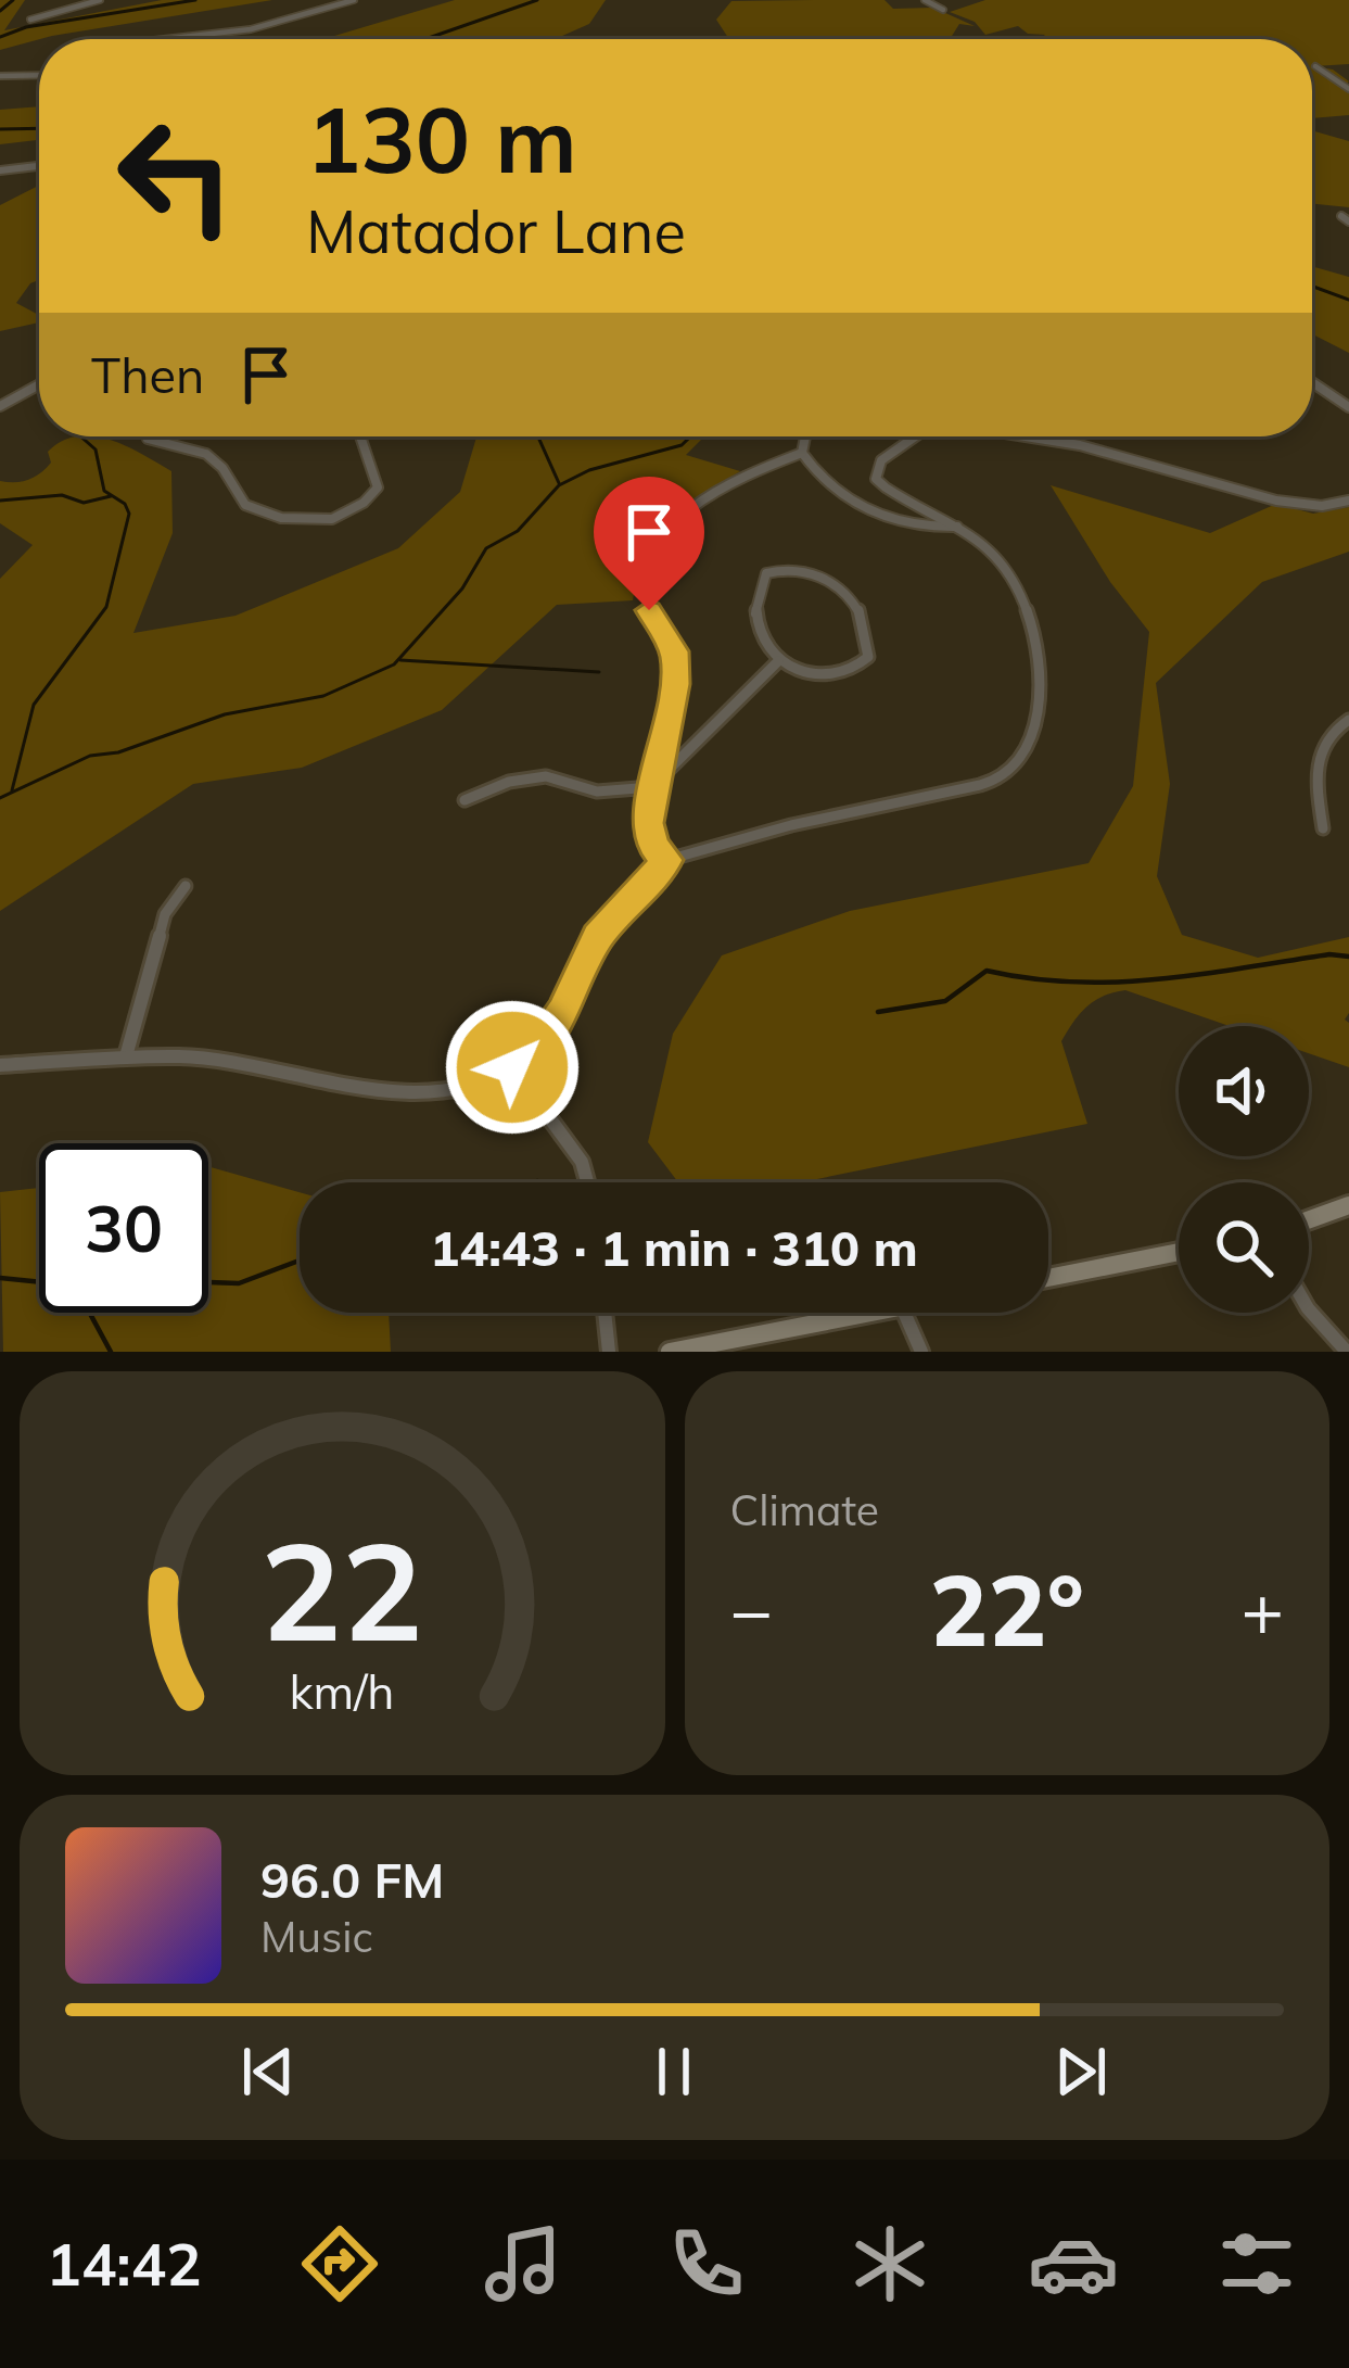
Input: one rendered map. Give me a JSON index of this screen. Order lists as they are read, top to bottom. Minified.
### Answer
{"page":{"turn":["130 m","Matador Lane"],"then":"Then","limit":"30","trip":"14:43 · 1 min · 310 m","tile":"Climate","heat":["−","22°","+"],"song":["96.0 FM","Music"],"tabs":"14:42","gauge":["22","km/h"]}}
